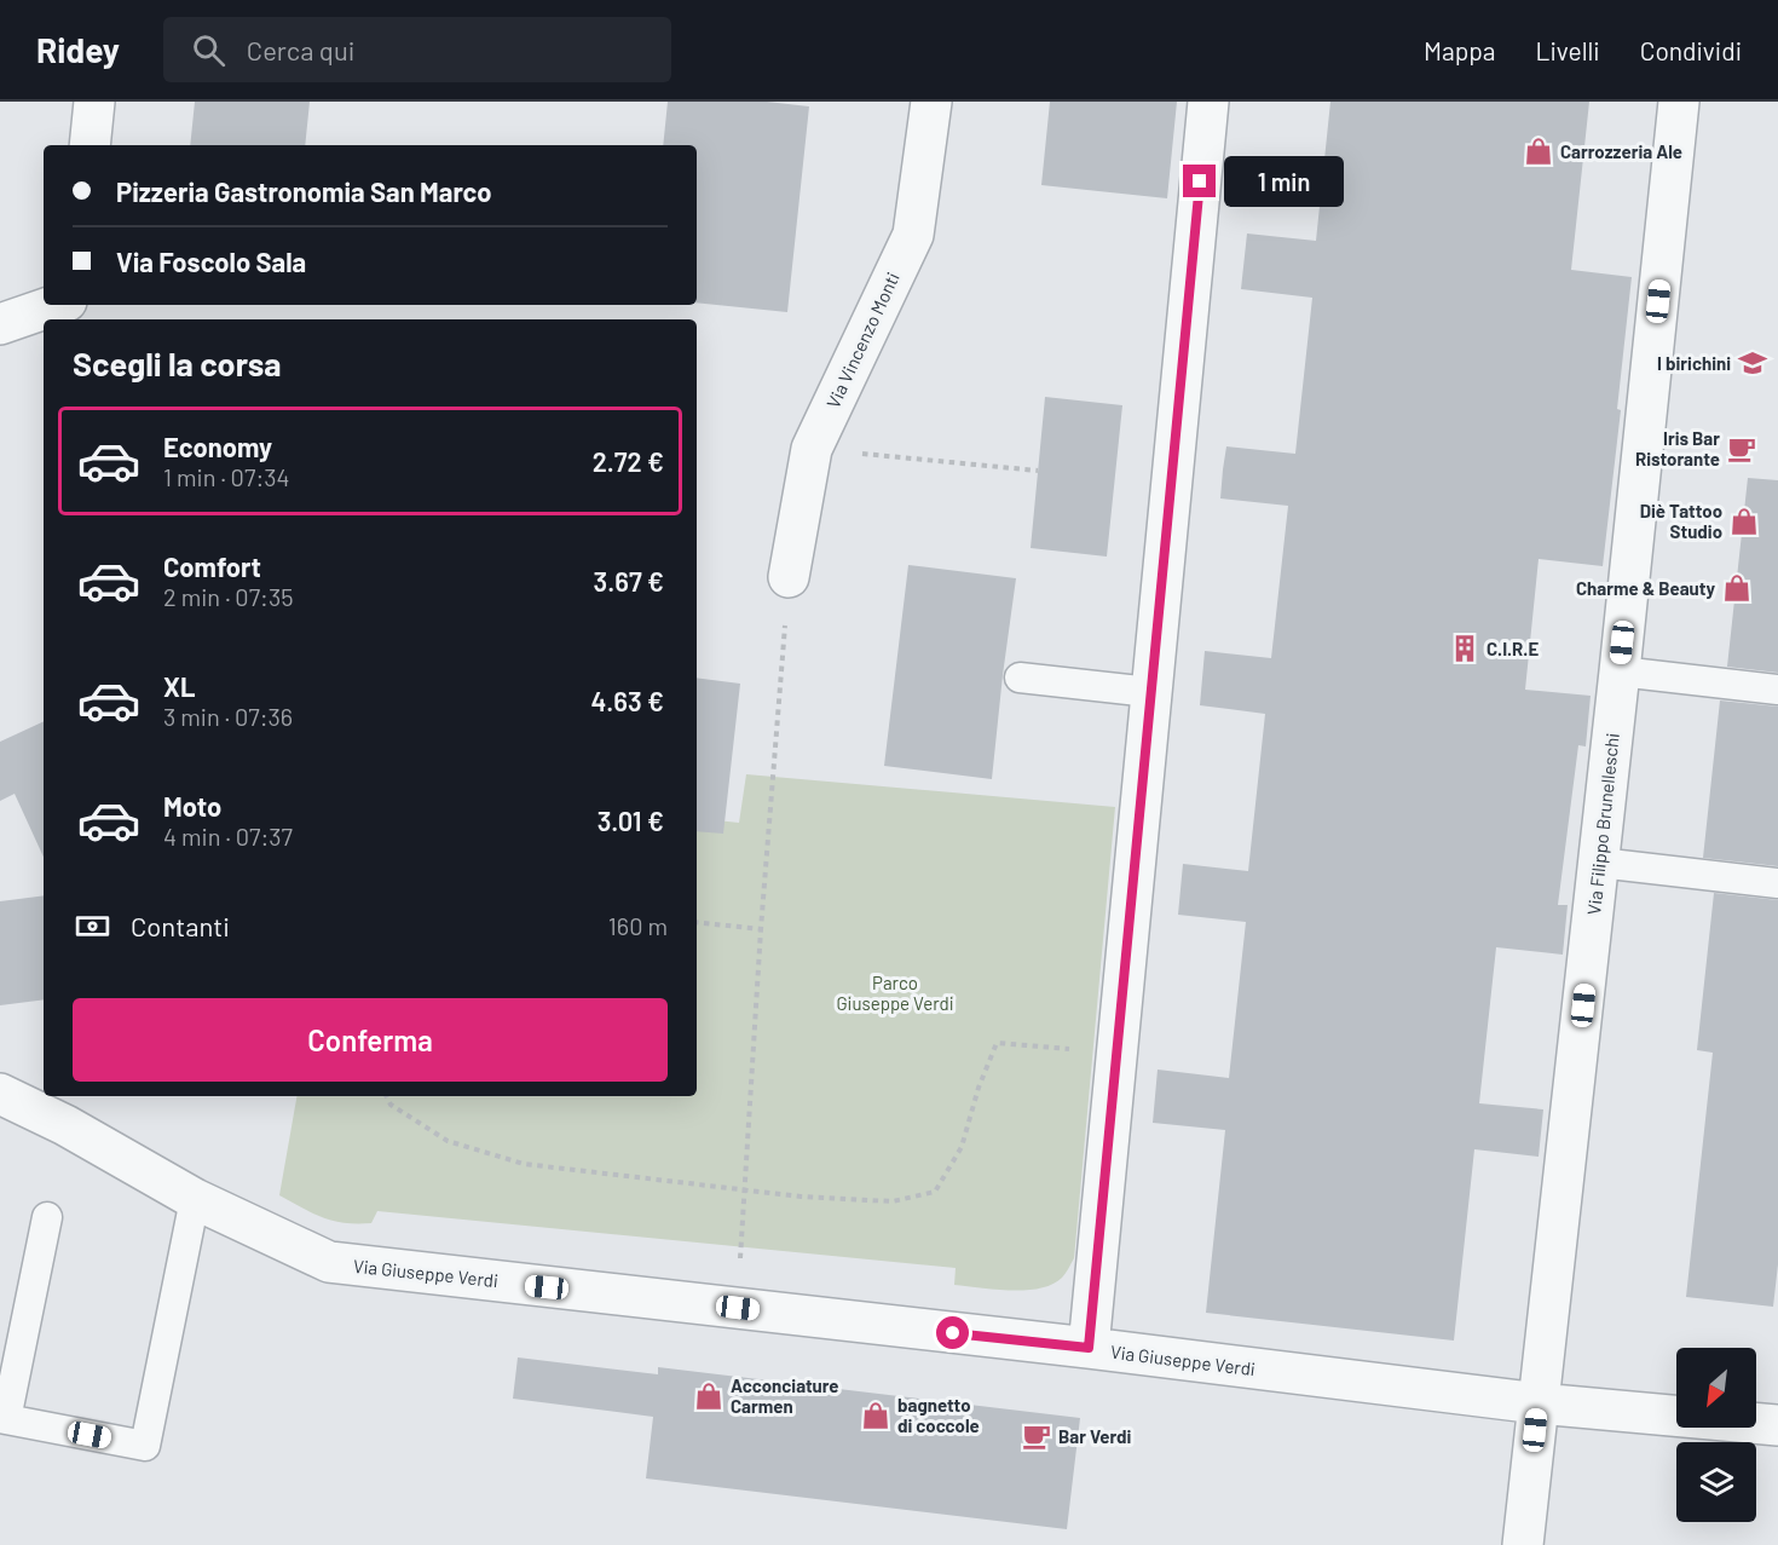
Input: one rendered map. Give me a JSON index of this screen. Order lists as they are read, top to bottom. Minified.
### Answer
{"streets":{"street":["Via Vincenzo Monti","Via Filippo Brunelleschi","Via Giuseppe Verdi"]},"crossings":[["Via Filippo Brunelleschi","Via Giuseppe Verdi"]],"parks":["Parco Giuseppe Verdi"],"places":{"shop":["Carrozzeria Ale","Diè Tattoo Studio","Charme & Beauty","Acconciature Carmen","bagnetto di coccole"],"school or university":["I birichini"],"cafe":["Iris Bar Ristorante","Bar Verdi"],"building":["C.I.R.E"]},"north":"bottom left","page":{"header":"Ridey","search":"Cerca qui","nav":["Mappa","Livelli","Condividi"],"banner":["Pizzeria Gastronomia San Marco","Via Foscolo Sala"],"bubble":"1 min","heading":"Scegli la corsa","list":[{"name":"Economy","note":"1 min · 07:34","value":"2.72 €"},{"name":"Comfort","note":"2 min · 07:35","value":"3.67 €"},{"name":"XL","note":"3 min · 07:36","value":"4.63 €"},{"name":"Moto","note":"4 min · 07:37","value":"3.01 €"}],"pay":["Contanti","160 m"],"buttons":"Conferma"}}
